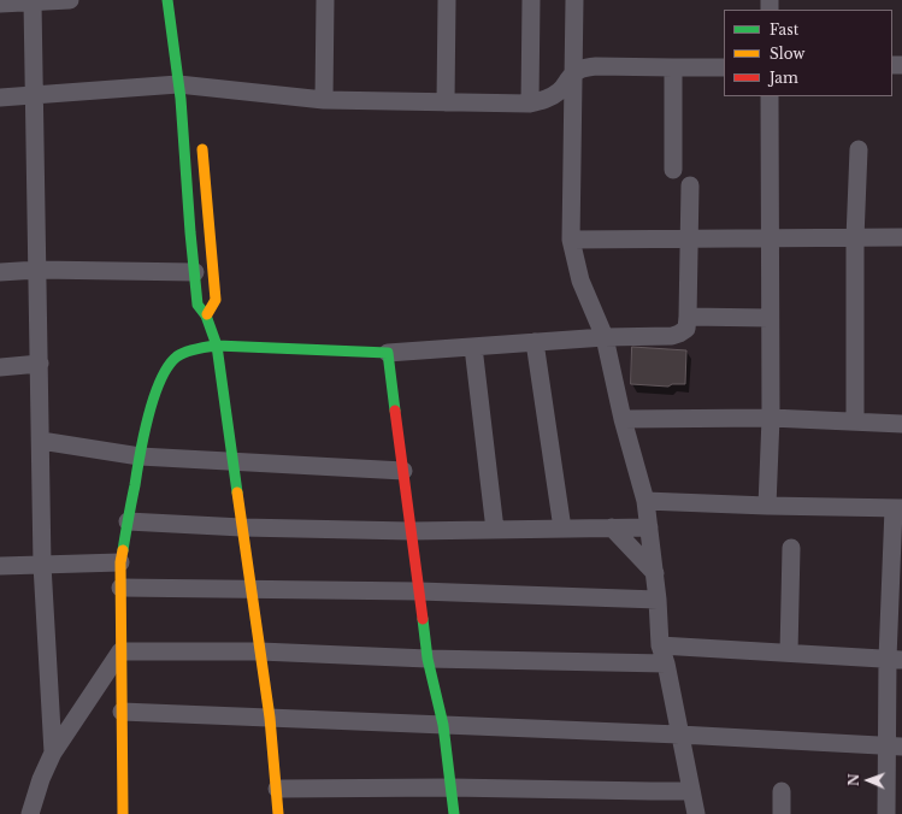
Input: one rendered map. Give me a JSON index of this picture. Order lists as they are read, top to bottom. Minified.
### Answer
{"legend":["Fast","Slow","Jam"],"north":"left"}
